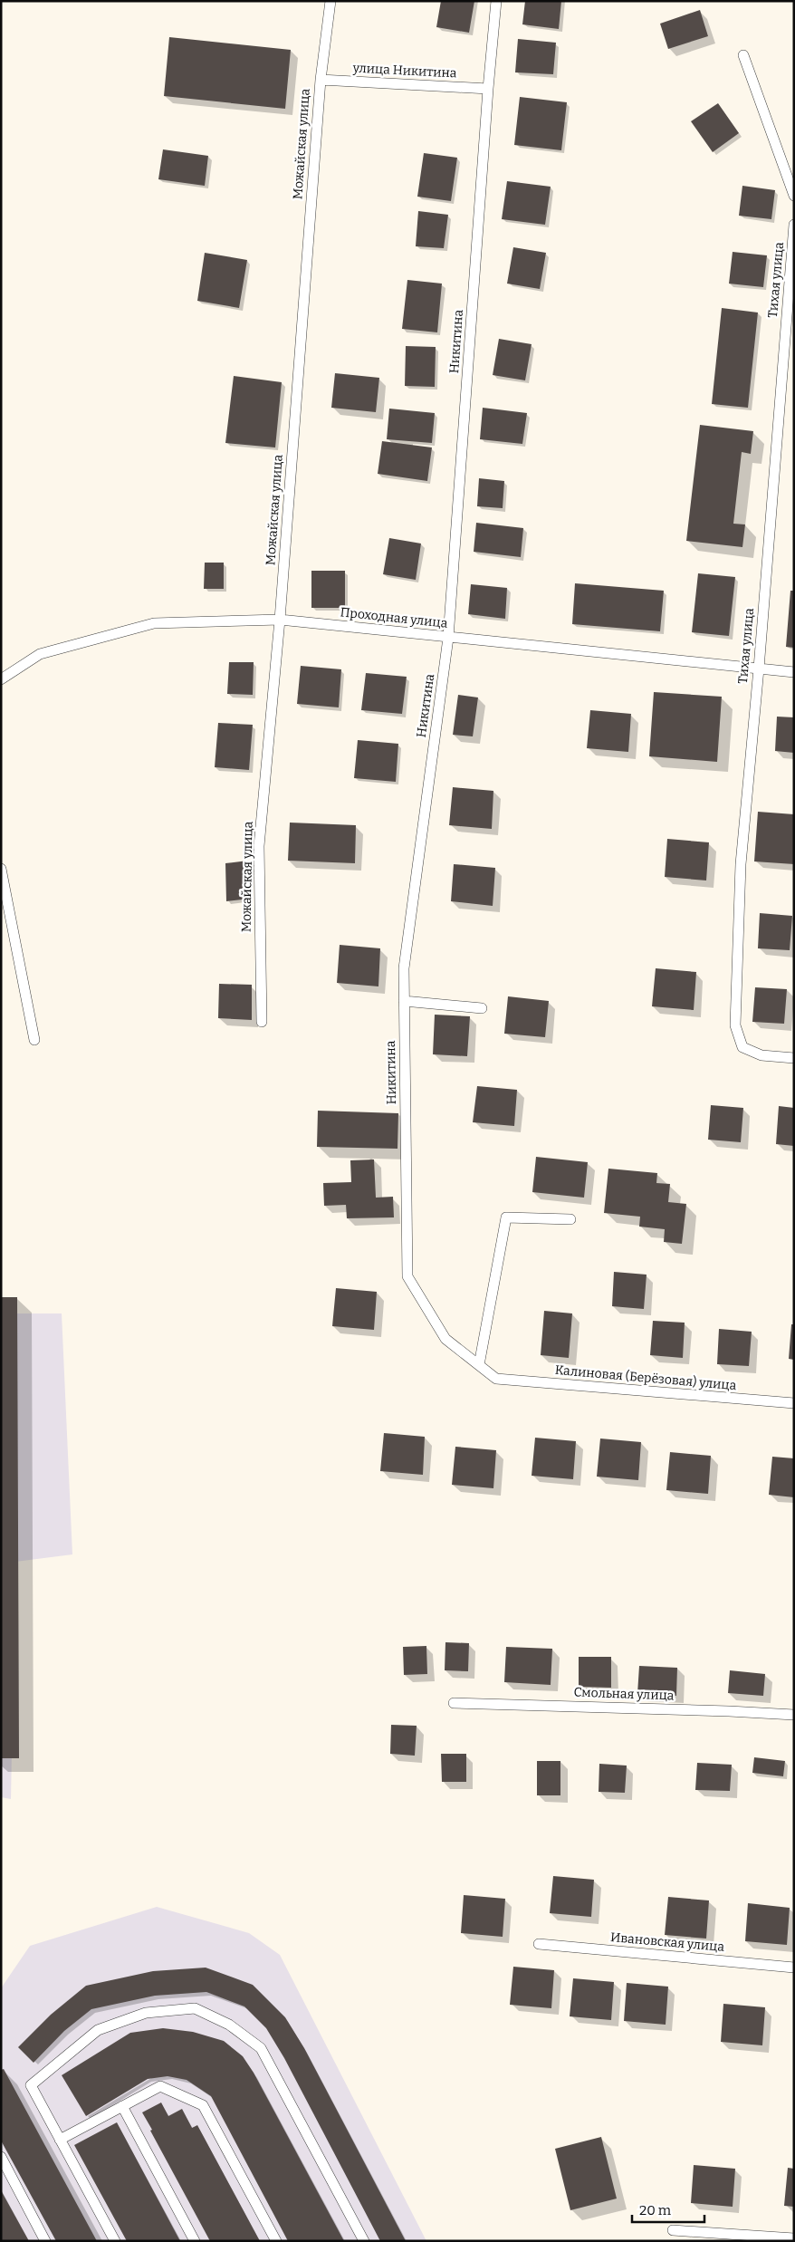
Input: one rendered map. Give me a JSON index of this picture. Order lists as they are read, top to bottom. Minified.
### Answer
{"streets":{"lane":["улица Никитина","Можайская улица","Тихая улица","Никитина","Проходная улица","Калиновая (Берёзовая) улица","Смольная улица","Ивановская улица"]},"crossings":[["улица Никитина","Можайская улица"],["улица Никитина","Никитина"],["Можайская улица","Проходная улица"],["Тихая улица","Проходная улица"],["Никитина","Проходная улица"],["Никитина","Калиновая (Берёзовая) улица"]],"scale_bar":"20 m"}
